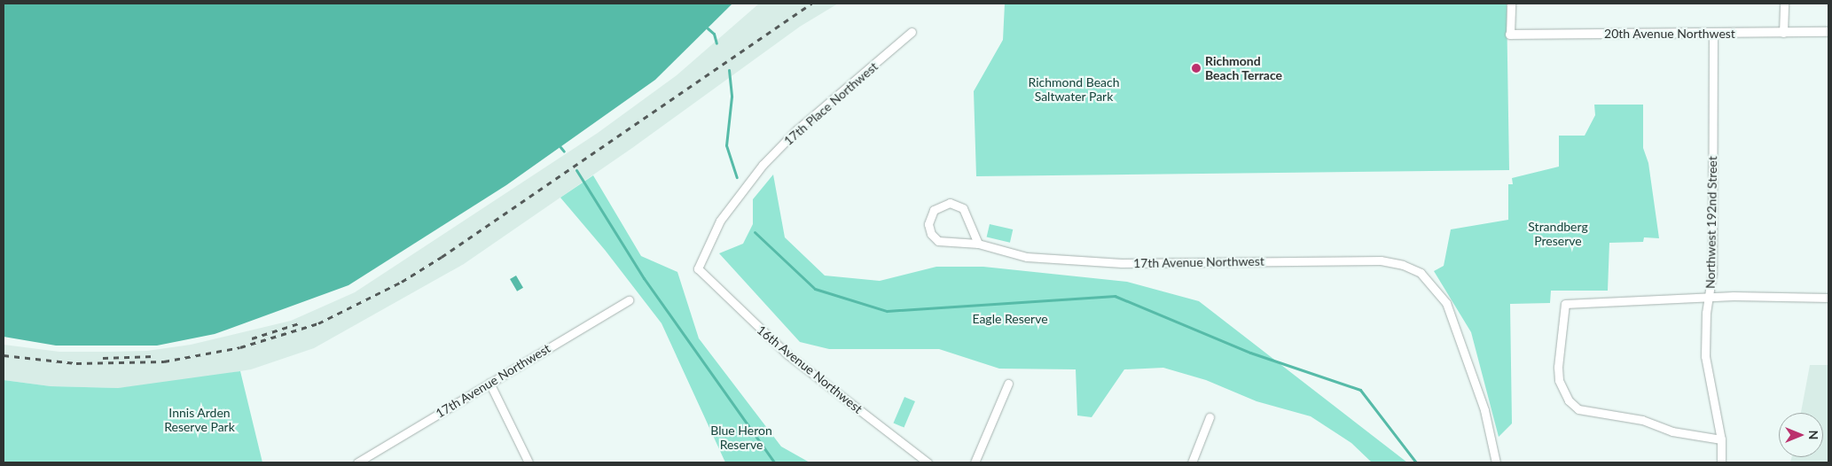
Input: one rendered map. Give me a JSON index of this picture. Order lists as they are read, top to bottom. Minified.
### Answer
{"streets":{"street":["20th Avenue Northwest","17th Place Northwest","Northwest 192nd Street","17th Avenue Northwest","16th Avenue Northwest"]},"crossings":[["20th Avenue Northwest","Northwest 192nd Street"],["17th Place Northwest","16th Avenue Northwest"]],"parks":["Richmond Beach Saltwater Park","Strandberg Preserve","Eagle Reserve","Innis Arden Reserve Park","Blue Heron Reserve"],"places":["Richmond Beach Terrace"],"north":"right"}
